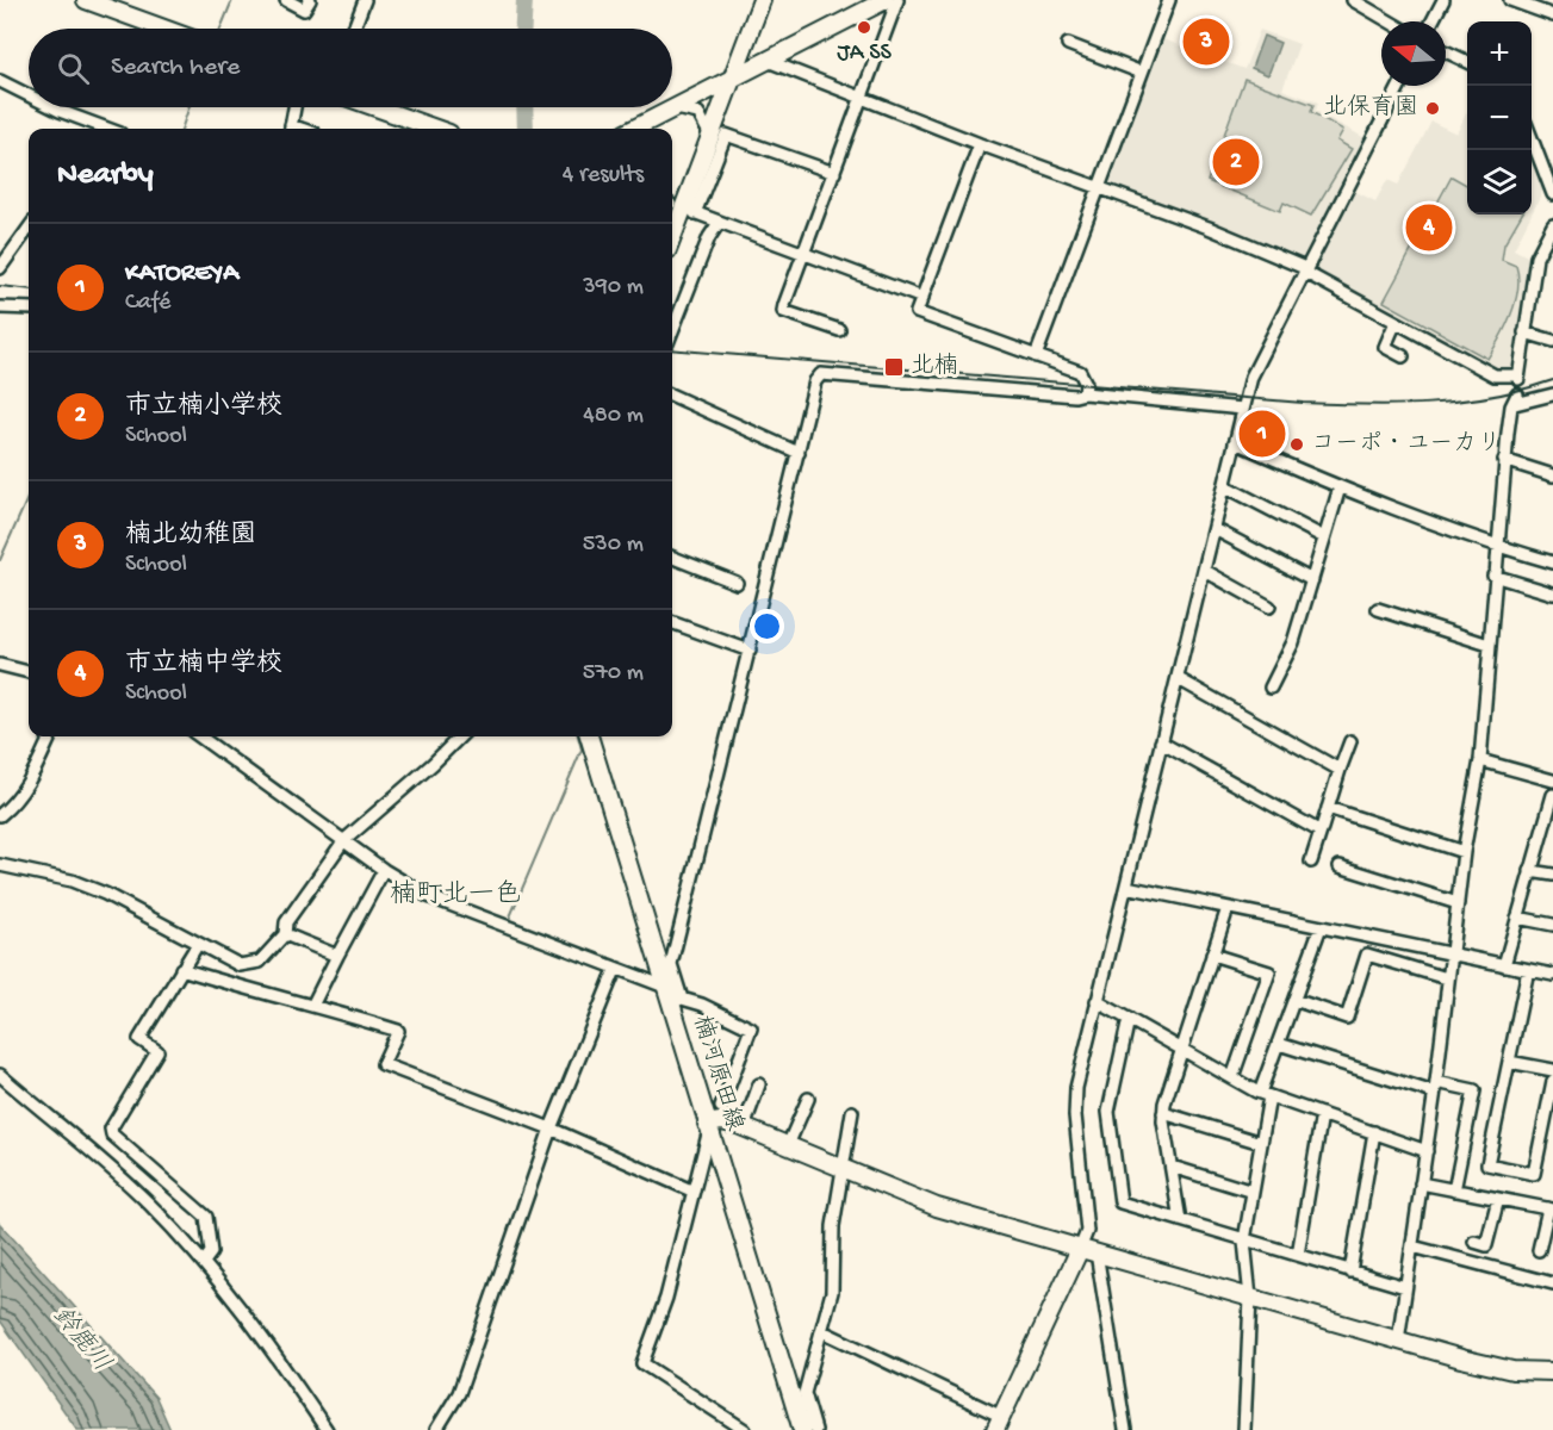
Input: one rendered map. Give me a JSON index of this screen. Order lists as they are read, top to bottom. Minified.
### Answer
{"streets":{"street":["楠河原田線"]},"districts":["楠町北一色"],"water":["鈴鹿川"],"places":{"other":["JA SS","北保育園","コーポ・ユーカリ"],"transit":["北楠"]},"north":"left","page":{"pins":["3","2","4","1"],"map_buttons":["+","−"],"search":"Search here","heading":["Nearby","4 results"],"list":[{"mark":"1","name":"KATOREYA","note":"Café","value":"390 m"},{"mark":"2","name":"市立楠小学校","note":"School","value":"480 m"},{"mark":"3","name":"楠北幼稚園","note":"School","value":"530 m"},{"mark":"4","name":"市立楠中学校","note":"School","value":"570 m"}]}}
